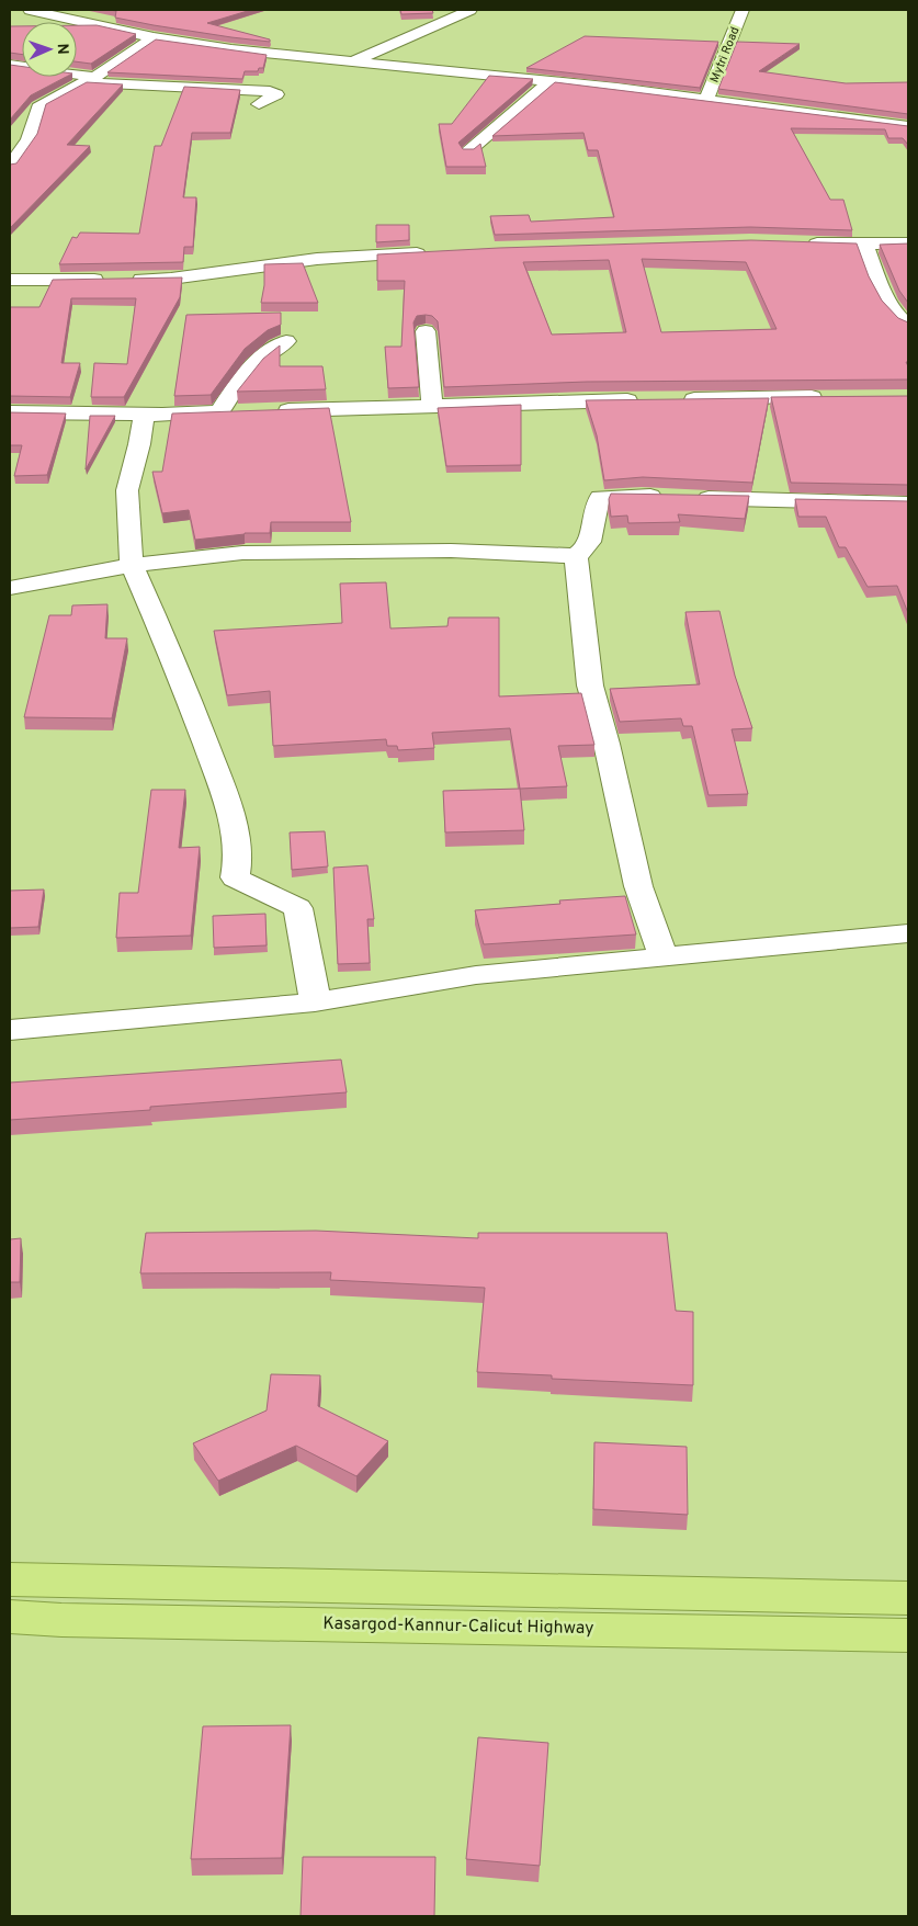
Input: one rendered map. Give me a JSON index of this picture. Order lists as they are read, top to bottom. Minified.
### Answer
{"streets":{"highway":["Kasargod-Kannur-Calicut Highway"],"street":["Mytri Road"]},"north":"right"}
